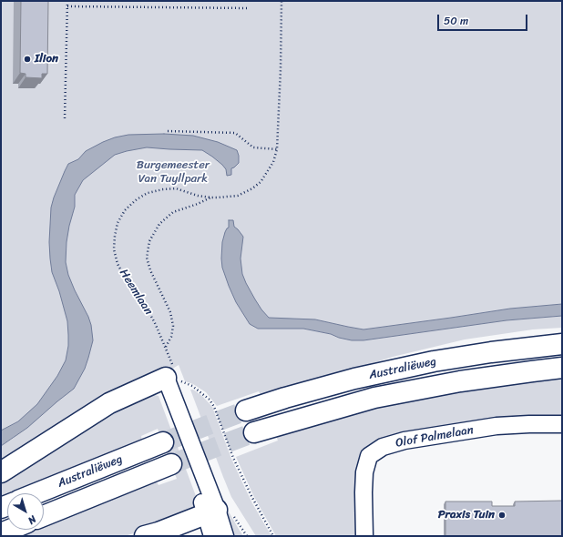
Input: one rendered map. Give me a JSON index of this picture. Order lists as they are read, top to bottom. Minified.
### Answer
{"streets":{"main road":["Australiëweg"],"street":["Olof Palmelaan"],"path":["Heemlaan"]},"parks":["Burgemeester Van Tuyllpark"],"places":["Ilion","Praxis Tuin"],"scale_bar":"50 m","north":"bottom right"}
